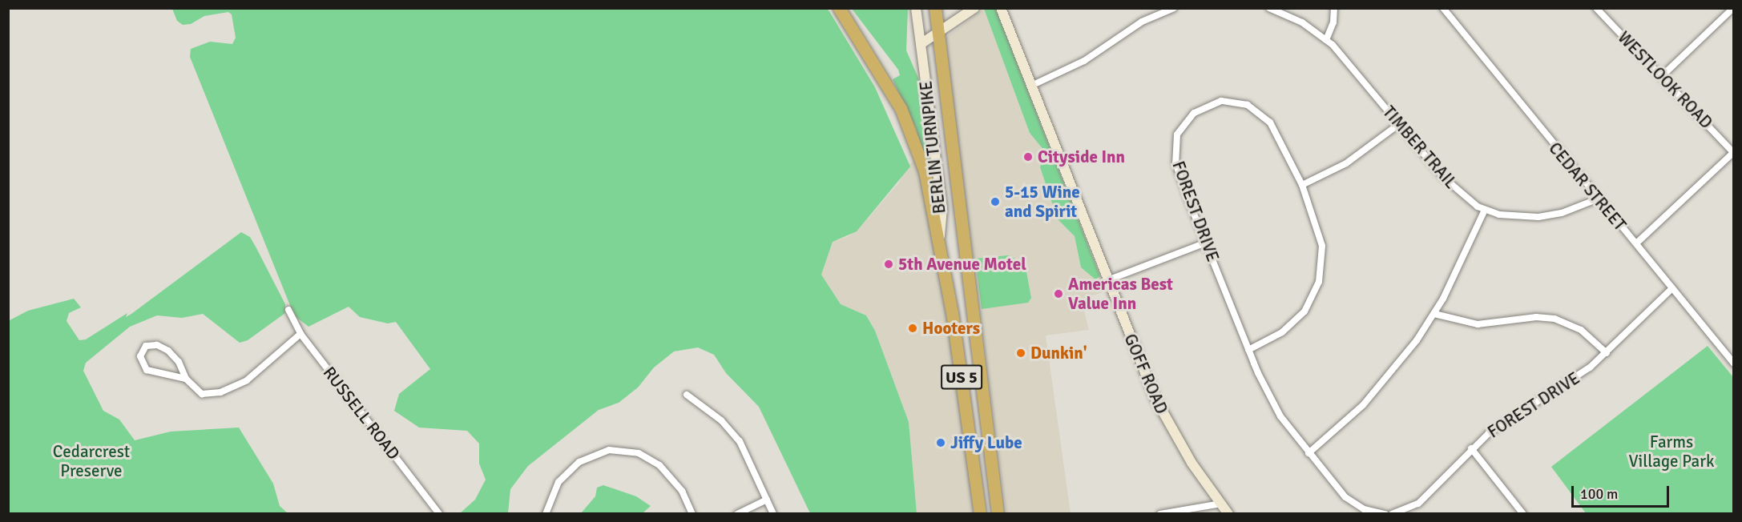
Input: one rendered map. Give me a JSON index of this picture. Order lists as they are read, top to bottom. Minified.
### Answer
{"streets":{"highway":["BERLIN TURNPIKE","US 5"],"street":["WESTLOOK ROAD","TIMBER TRAIL","CEDAR STREET","FOREST DRIVE","GOFF ROAD","RUSSELL ROAD"]},"crossings":[["BERLIN TURNPIKE","US 5"],["TIMBER TRAIL","CEDAR STREET"],["CEDAR STREET","FOREST DRIVE"]],"parks":["Farms Village Park","Cedarcrest Preserve"],"places":["Cityside Inn","5-15 Wine and Spirit","5th Avenue Motel","Americas Best Value Inn","Hooters","Dunkin'","Jiffy Lube"],"scale_bar":"100 m"}
